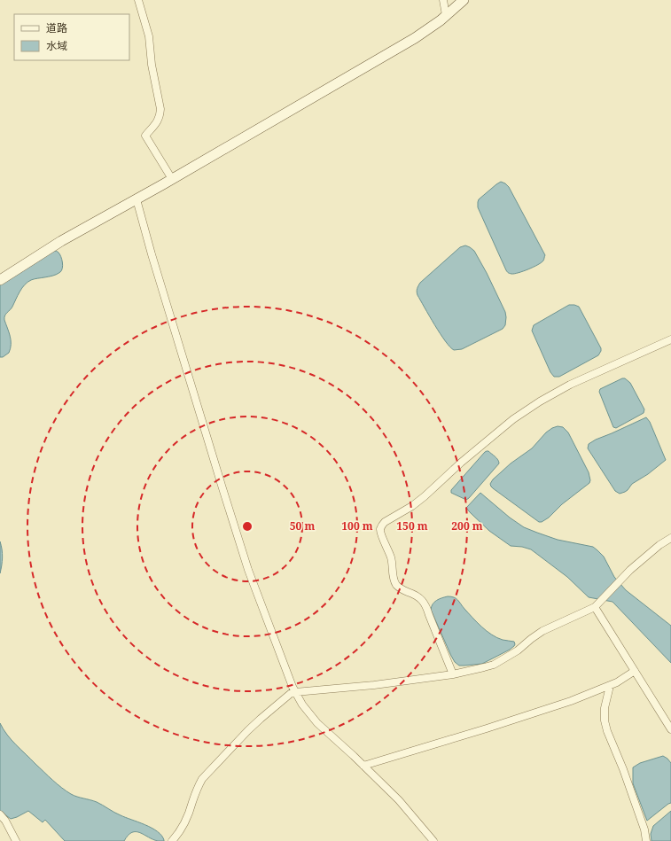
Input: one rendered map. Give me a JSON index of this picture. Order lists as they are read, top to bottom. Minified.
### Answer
{"legend":["道路","水域"],"rings":["50 m","100 m","150 m","200 m"]}
